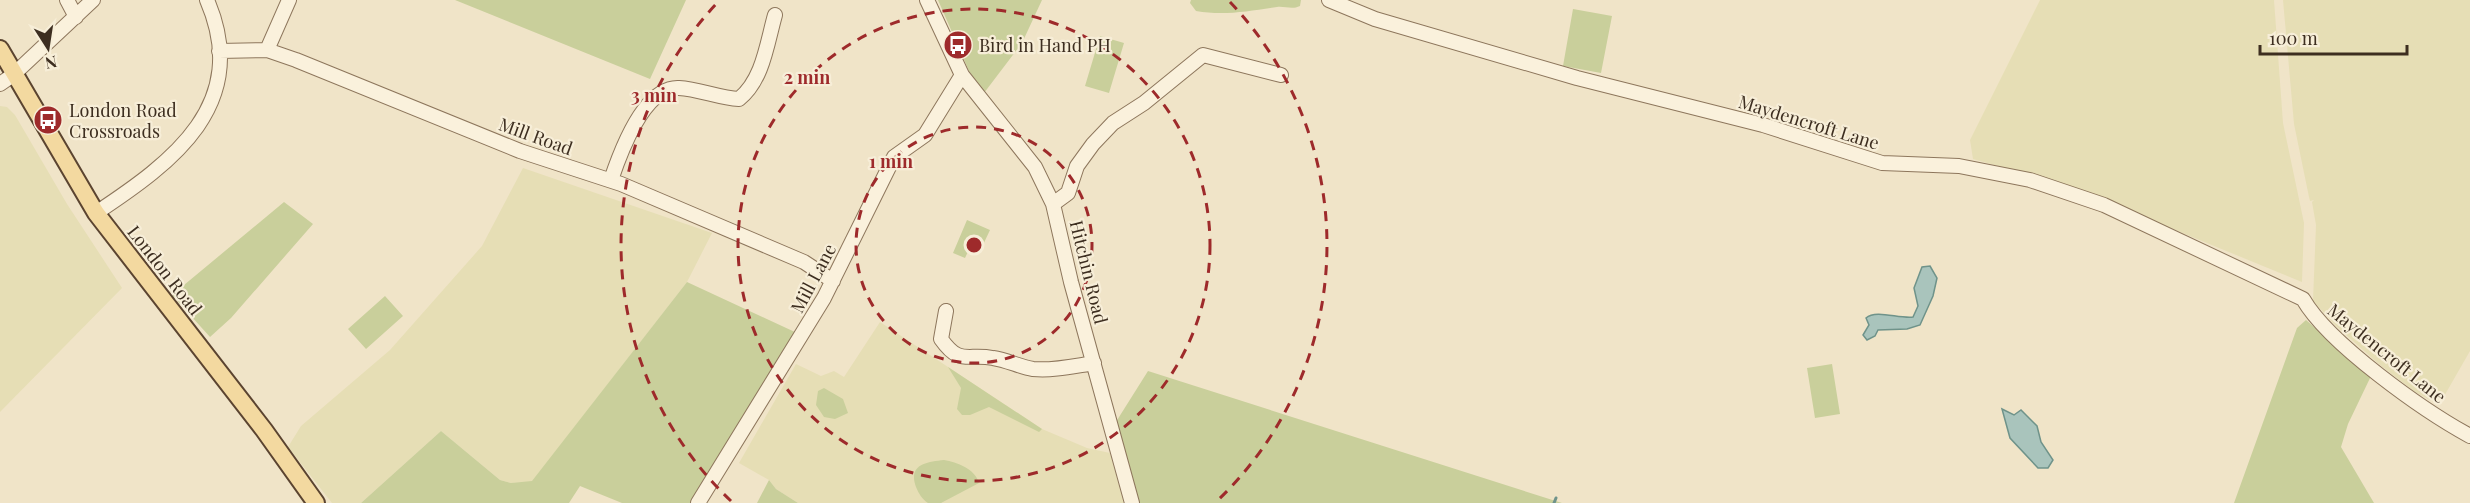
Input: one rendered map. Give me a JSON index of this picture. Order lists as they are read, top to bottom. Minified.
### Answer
{"streets":{"main road":["London Road"],"street":["Maydencroft Lane","Mill Road","Hitchin Road","Mill Lane"]},"crossings":[["Mill Road","Mill Lane"],["Hitchin Road","Mill Lane"]],"places":{"bus stop":["Bird in Hand PH","London Road Crossroads"]},"scale_bar":"100 m","north":"bottom","rings":["2 min","3 min","1 min"]}
